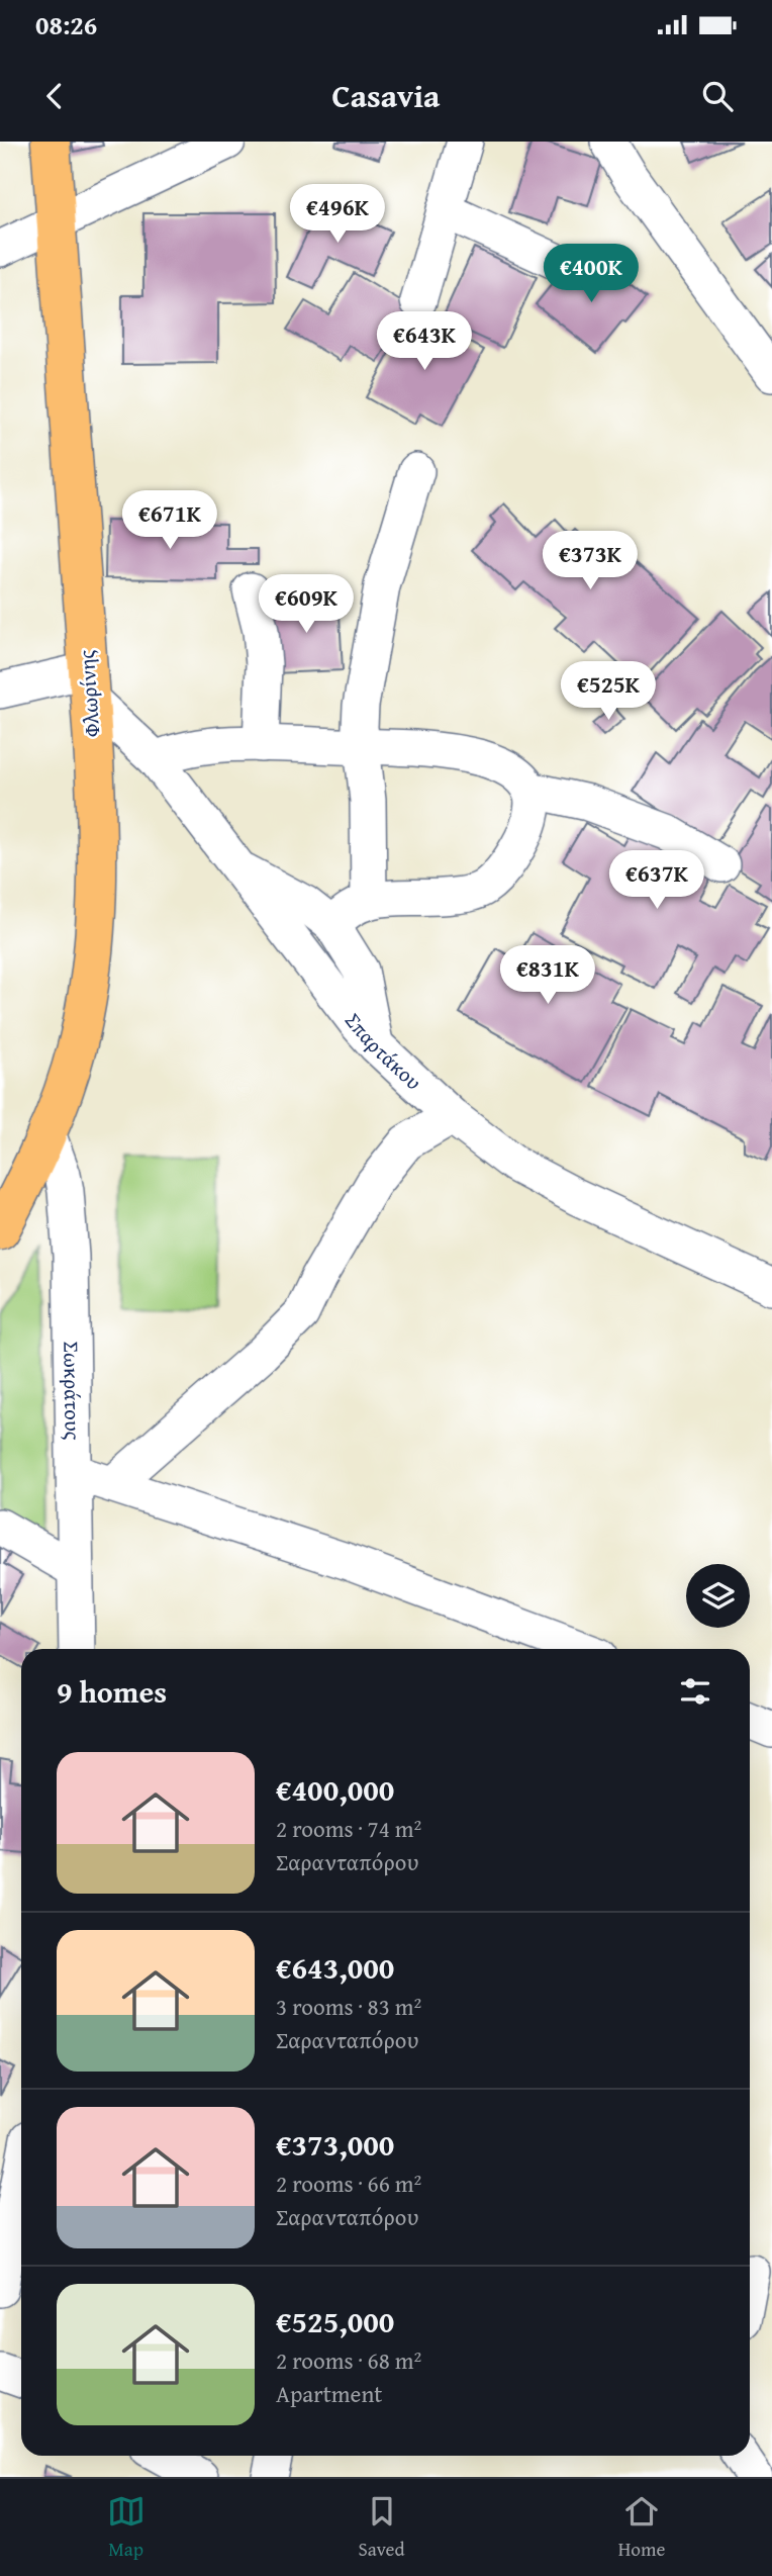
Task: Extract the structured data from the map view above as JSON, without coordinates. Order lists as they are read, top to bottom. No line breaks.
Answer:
{"streets":{"main road":["Φλωρίνης"],"street":["Σπαρτάκου","Σωκράτους"]},"crossings":[["Φλωρίνης","Σπαρτάκου"],["Φλωρίνης","Σωκράτους"]],"page":{"status":"08:26","header":"Casavia","price":["€496K","€400K","€643K","€671K","€373K","€609K","€525K","€637K","€831K"],"heading":"9 homes","list":[{"name":"€400,000","note":"2 rooms · 74 m² · Σαρανταπόρου"},{"name":"€643,000","note":"3 rooms · 83 m² · Σαρανταπόρου"},{"name":"€373,000","note":"2 rooms · 66 m² · Σαρανταπόρου"},{"name":"€525,000","note":"2 rooms · 68 m² · Apartment"}],"tabs":["Map","Saved","Home"]}}
